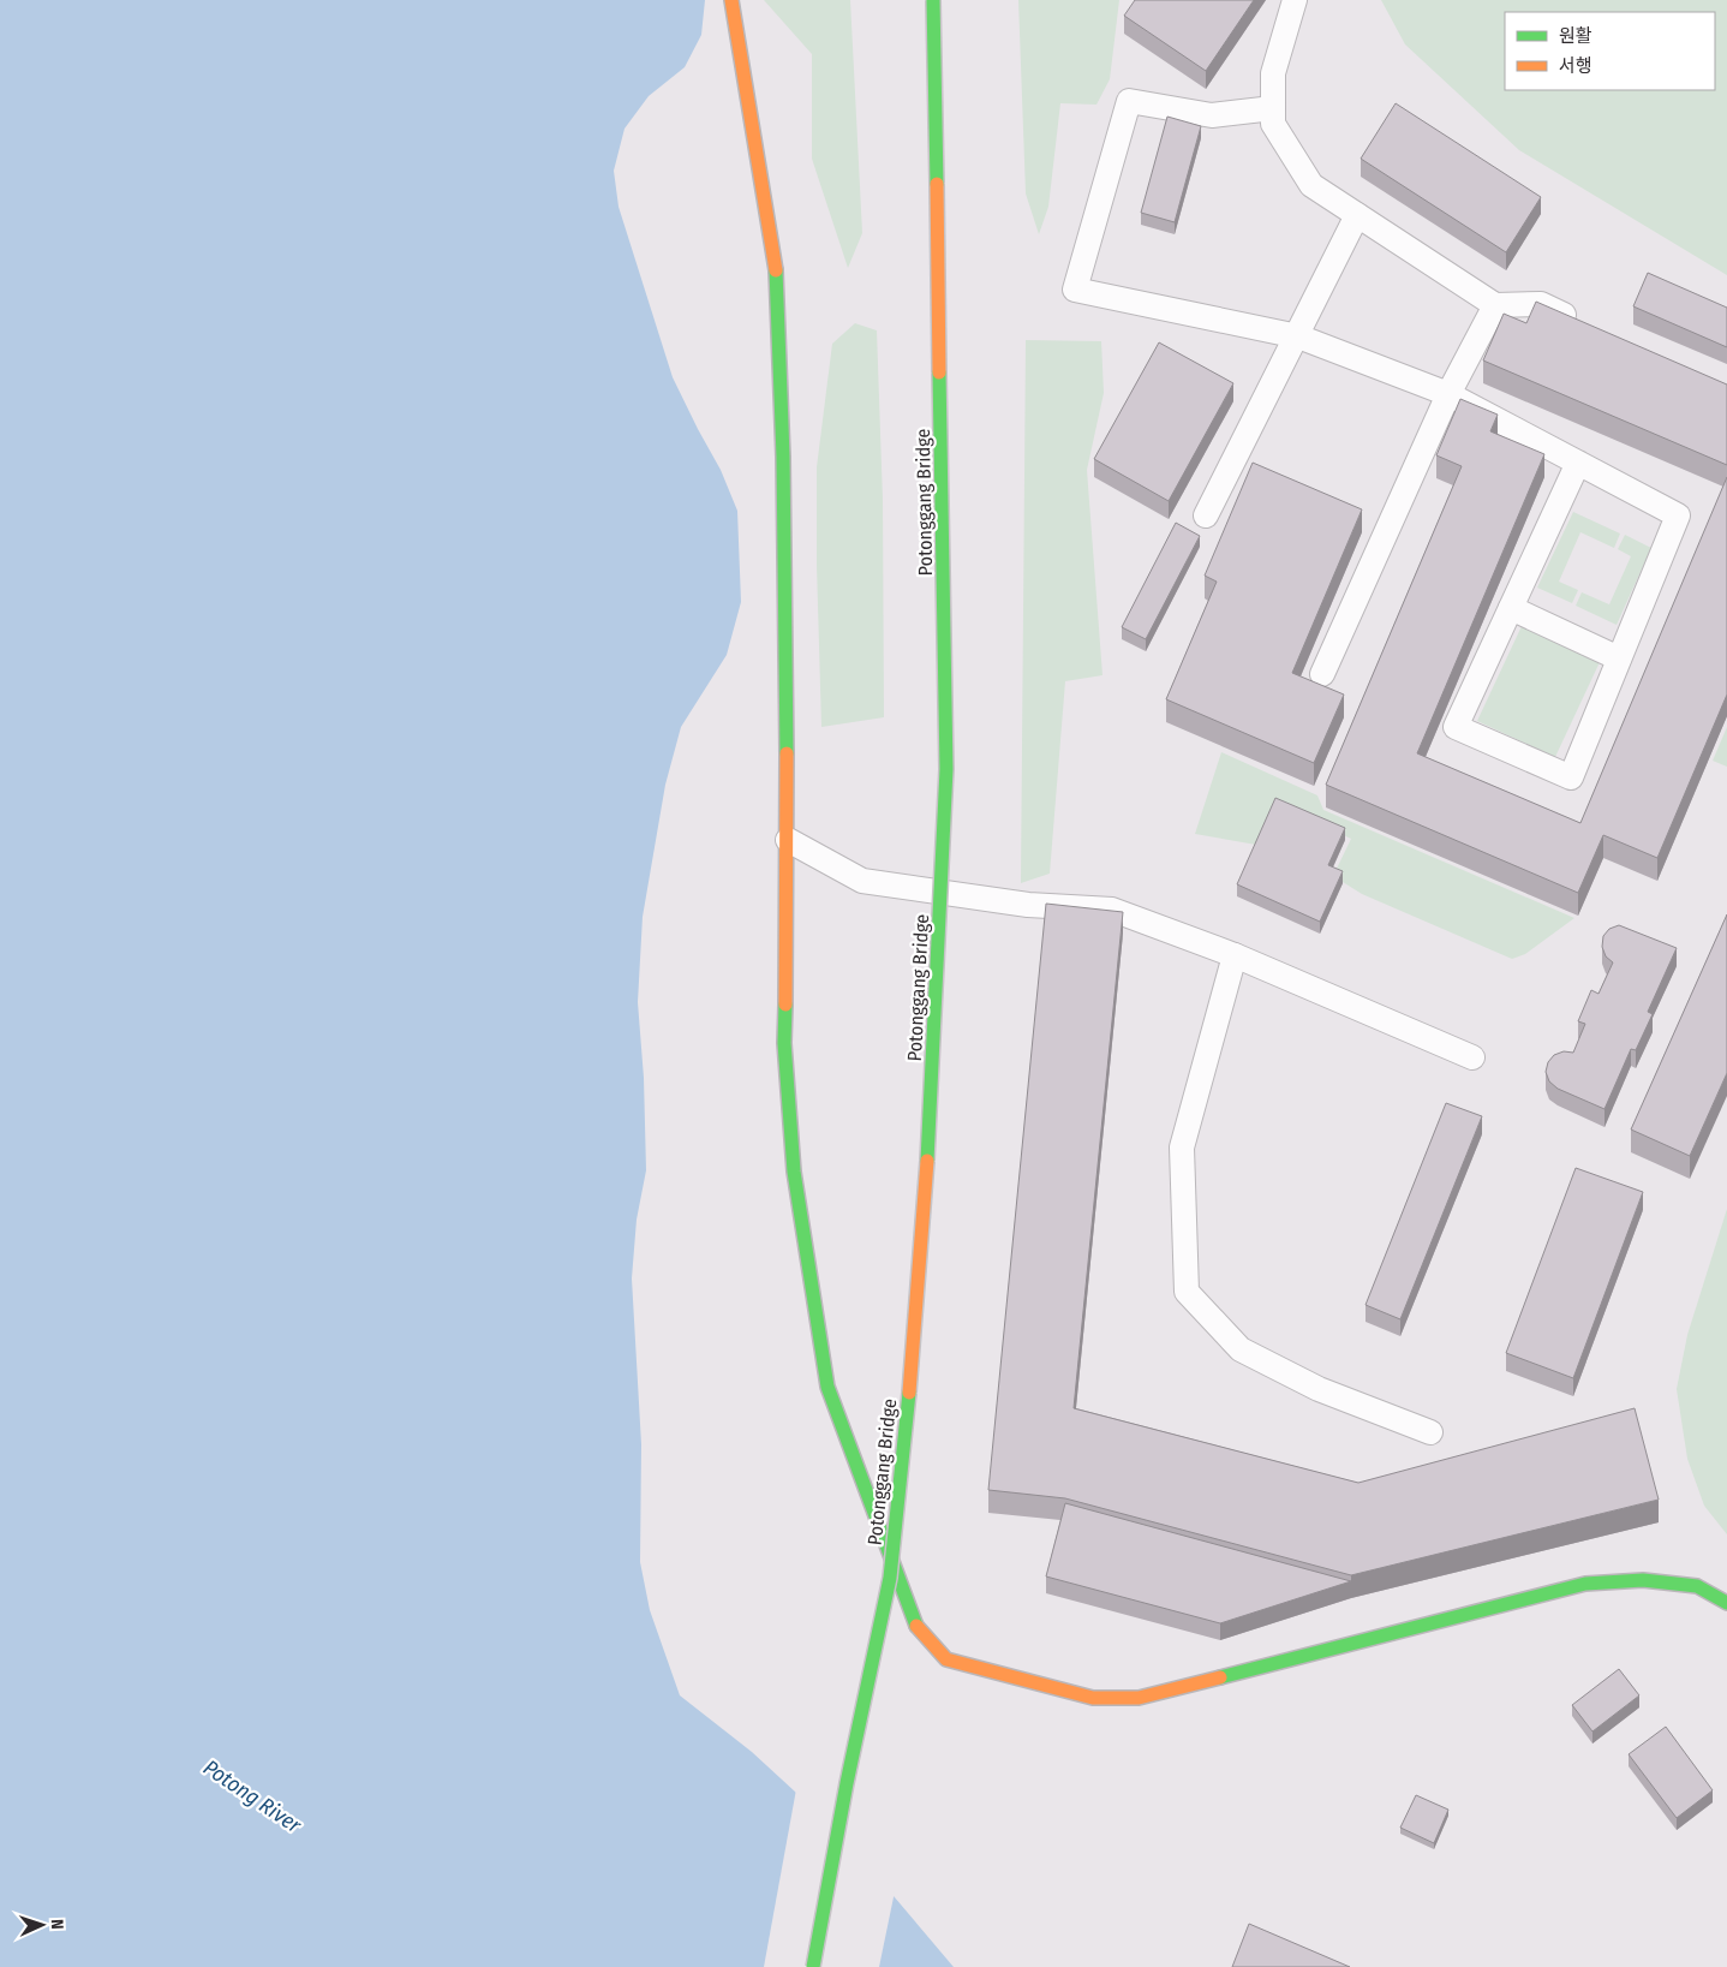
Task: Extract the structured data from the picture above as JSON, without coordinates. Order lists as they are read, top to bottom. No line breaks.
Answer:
{"streets":{"main road":["Potonggang Bridge"]},"water":["Potong River"],"legend":["원활","서행"],"north":"right"}
